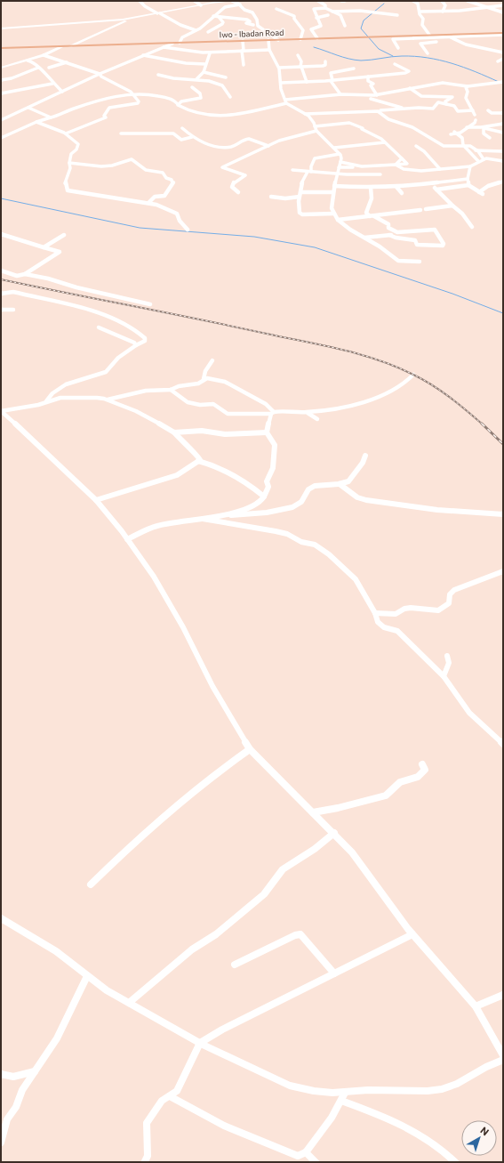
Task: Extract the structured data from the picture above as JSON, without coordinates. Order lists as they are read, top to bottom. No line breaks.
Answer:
{"streets":{"main road":["Iwo - Ibadan Road"]},"north":"top right"}
